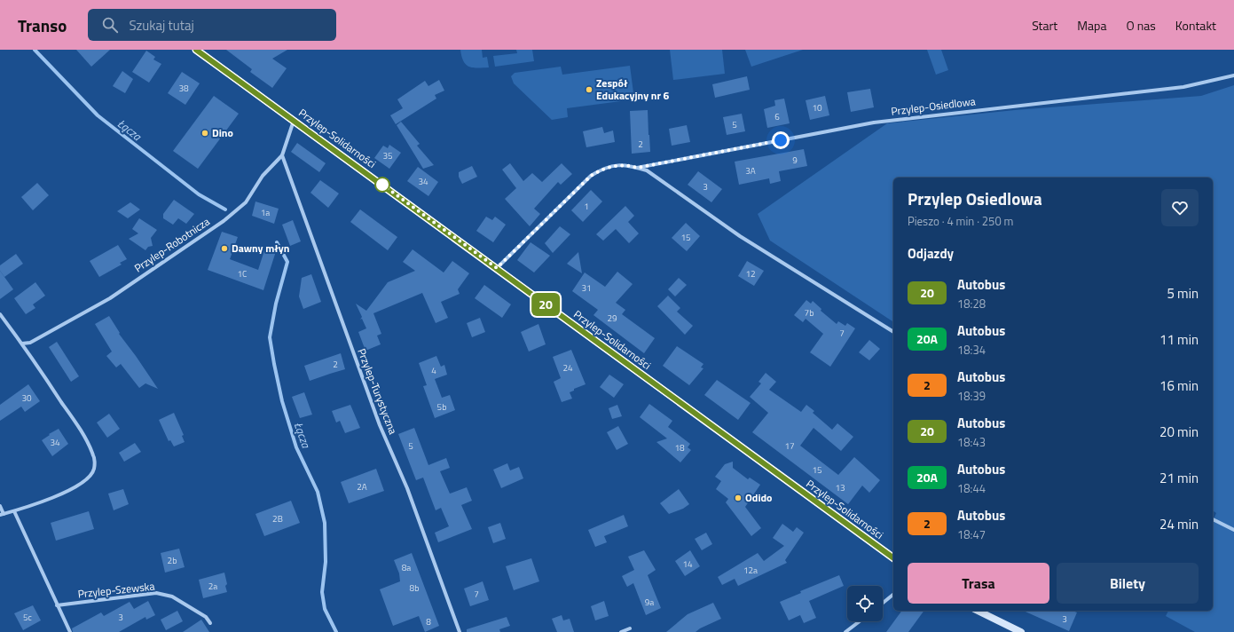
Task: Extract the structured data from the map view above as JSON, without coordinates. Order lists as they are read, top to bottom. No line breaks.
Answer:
{"streets":{"main road":["Przylep-Solidarności"],"street":["Przylep-Osiedlowa","Przylep-Robotnicza","Przylep-Turystyczna","Przylep-Szewska"]},"crossings":[["Przylep-Osiedlowa","Przylep-Solidarności"],["Przylep-Solidarności","Przylep-Robotnicza"],["Przylep-Robotnicza","Przylep-Turystyczna"]],"water":["Łącza"],"places":["Zespół Edukacyjny nr 6","Dino","Dawny młyn","Odido"],"lines":["bus line 20"],"house_numbers":["38","10","6","5","2","35","9","3A","34","3","1","1a","15","1C","12","31","7b","29","7","2","24","4","30","5b","34","5","17","18","15","2A","13","2B","2b","14","8a","12a","2a","8b","7","9a","5c","3","3","8"],"page":{"header":"Transo","search":"Szukaj tutaj","nav":["Start","Mapa","O nas","Kontakt"],"on_map":"20","heading":[["Przylep Osiedlowa","Pieszo · 4 min · 250 m"],"Odjazdy"],"list":[{"mark":"20","name":"Autobus","note":"18:28","value":"5 min"},{"mark":"20A","name":"Autobus","note":"18:34","value":"11 min"},{"mark":"2","name":"Autobus","note":"18:39","value":"16 min"},{"mark":"20","name":"Autobus","note":"18:43","value":"20 min"},{"mark":"20A","name":"Autobus","note":"18:44","value":"21 min"},{"mark":"2","name":"Autobus","note":"18:47","value":"24 min"}],"buttons":["Trasa","Bilety"]}}
